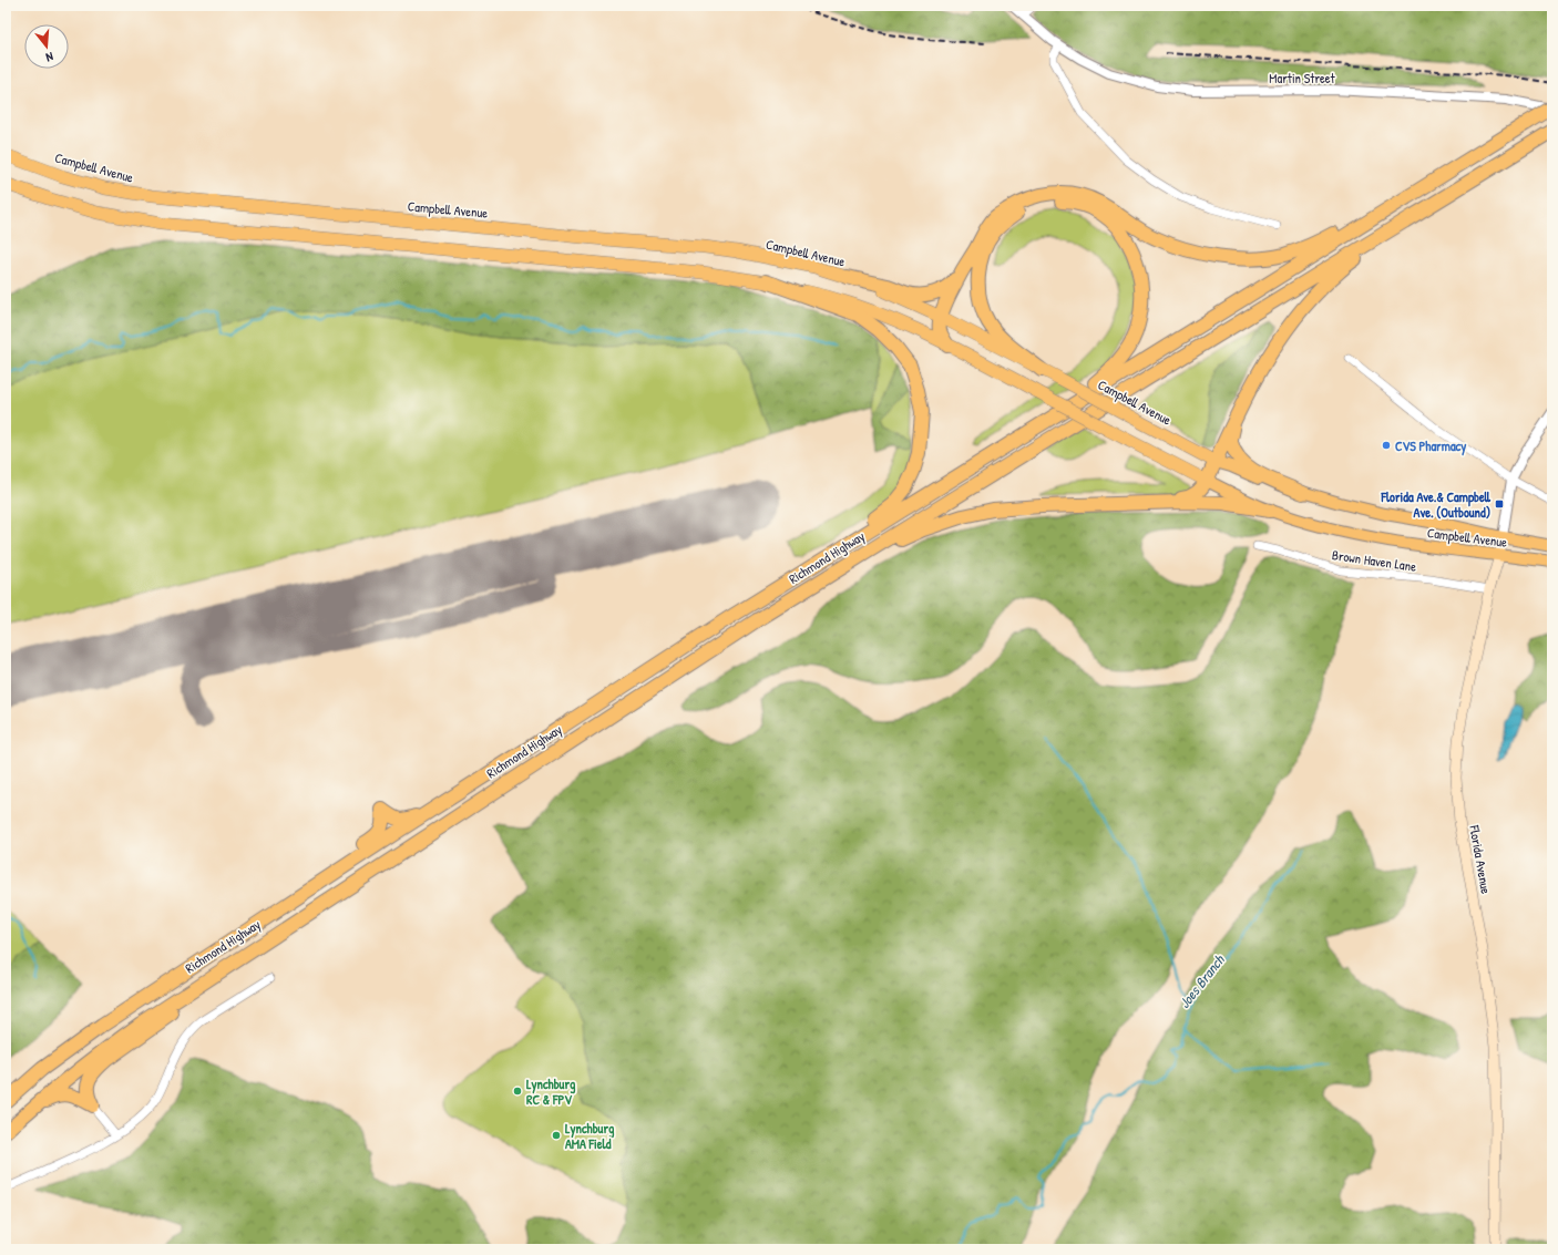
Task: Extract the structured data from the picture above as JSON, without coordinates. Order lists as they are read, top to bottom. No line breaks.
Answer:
{"streets":{"highway":["Campbell Avenue","Richmond Highway"],"main road":["Florida Avenue"],"street":["Martin Street","Brown Haven Lane"]},"crossings":[["Campbell Avenue","Florida Avenue"],["Brown Haven Lane","Florida Avenue"]],"water":["Joes Branch"],"places":{"other":["CVS Pharmacy","Lynchburg RC & FPV","Lynchburg AMA Field"],"transit":["Florida Ave.& Campbell Ave. (Outbound)"]},"north":"bottom"}
